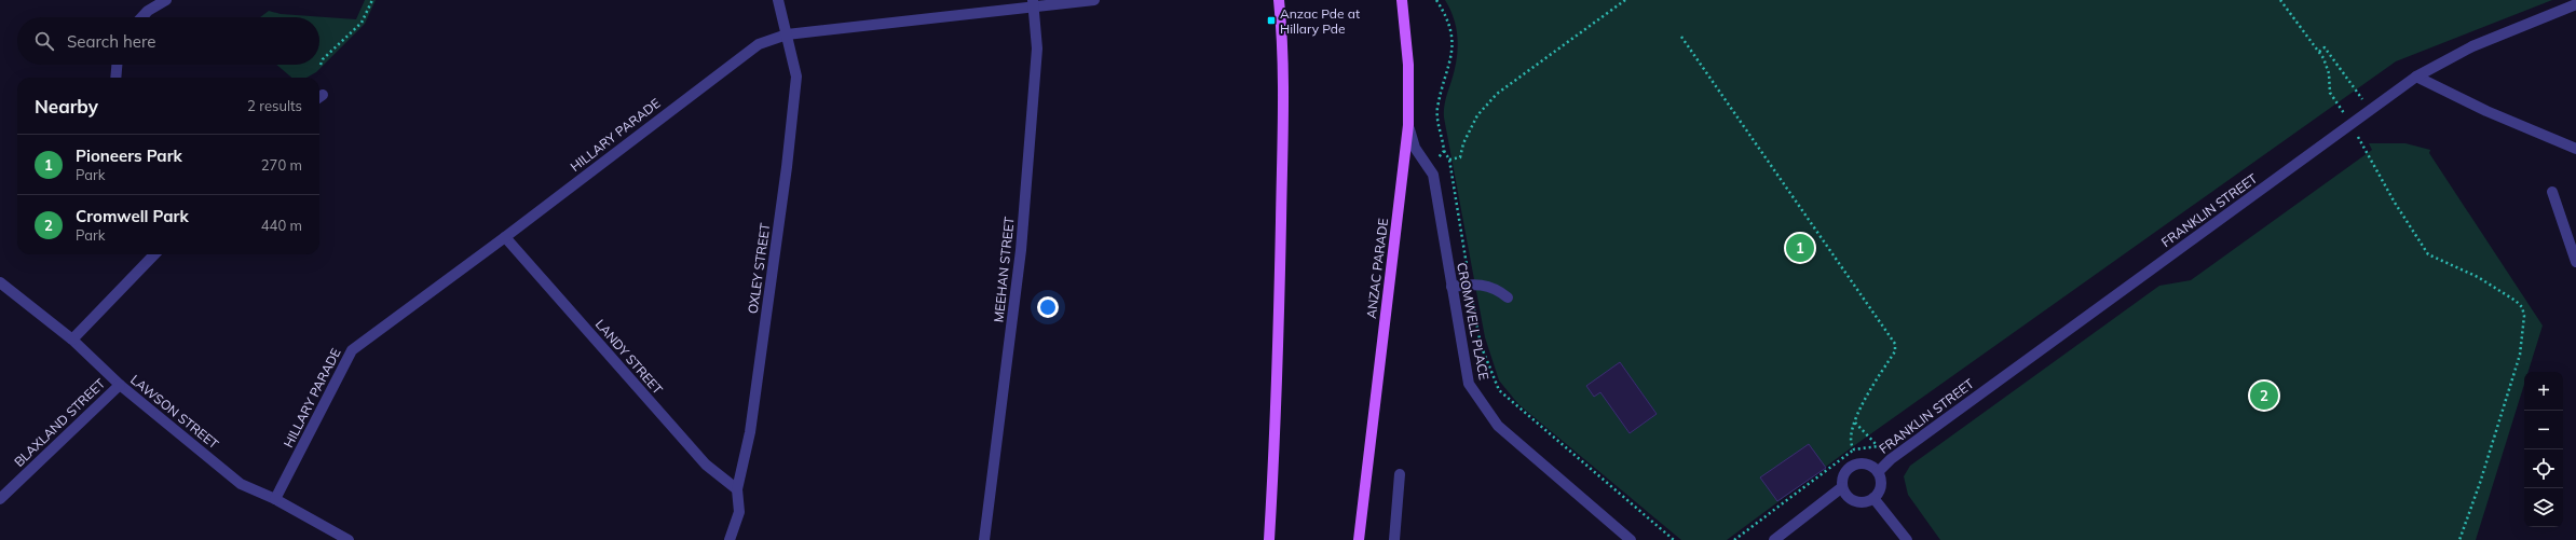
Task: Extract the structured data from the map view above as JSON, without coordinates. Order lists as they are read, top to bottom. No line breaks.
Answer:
{"streets":{"main road":["ANZAC PARADE"],"street":["HILLARY PARADE","FRANKLIN STREET","OXLEY STREET","MEEHAN STREET","CROMWELL PLACE","LANDY STREET","LAWSON STREET","BLAXLAND STREET"]},"crossings":[["HILLARY PARADE","OXLEY STREET"],["HILLARY PARADE","MEEHAN STREET"],["HILLARY PARADE","LANDY STREET"],["HILLARY PARADE","LAWSON STREET"],["OXLEY STREET","LANDY STREET"],["ANZAC PARADE","CROMWELL PLACE"],["LAWSON STREET","BLAXLAND STREET"]],"places":{"transit":["Anzac Pde at Hillary Pde"]},"page":{"search":"Search here","heading":["Nearby","2 results"],"list":[{"mark":"1","name":"Pioneers Park","note":"Park","value":"270 m"},{"mark":"2","name":"Cromwell Park","note":"Park","value":"440 m"}],"pins":["1","2"],"map_buttons":["+","−"]}}
